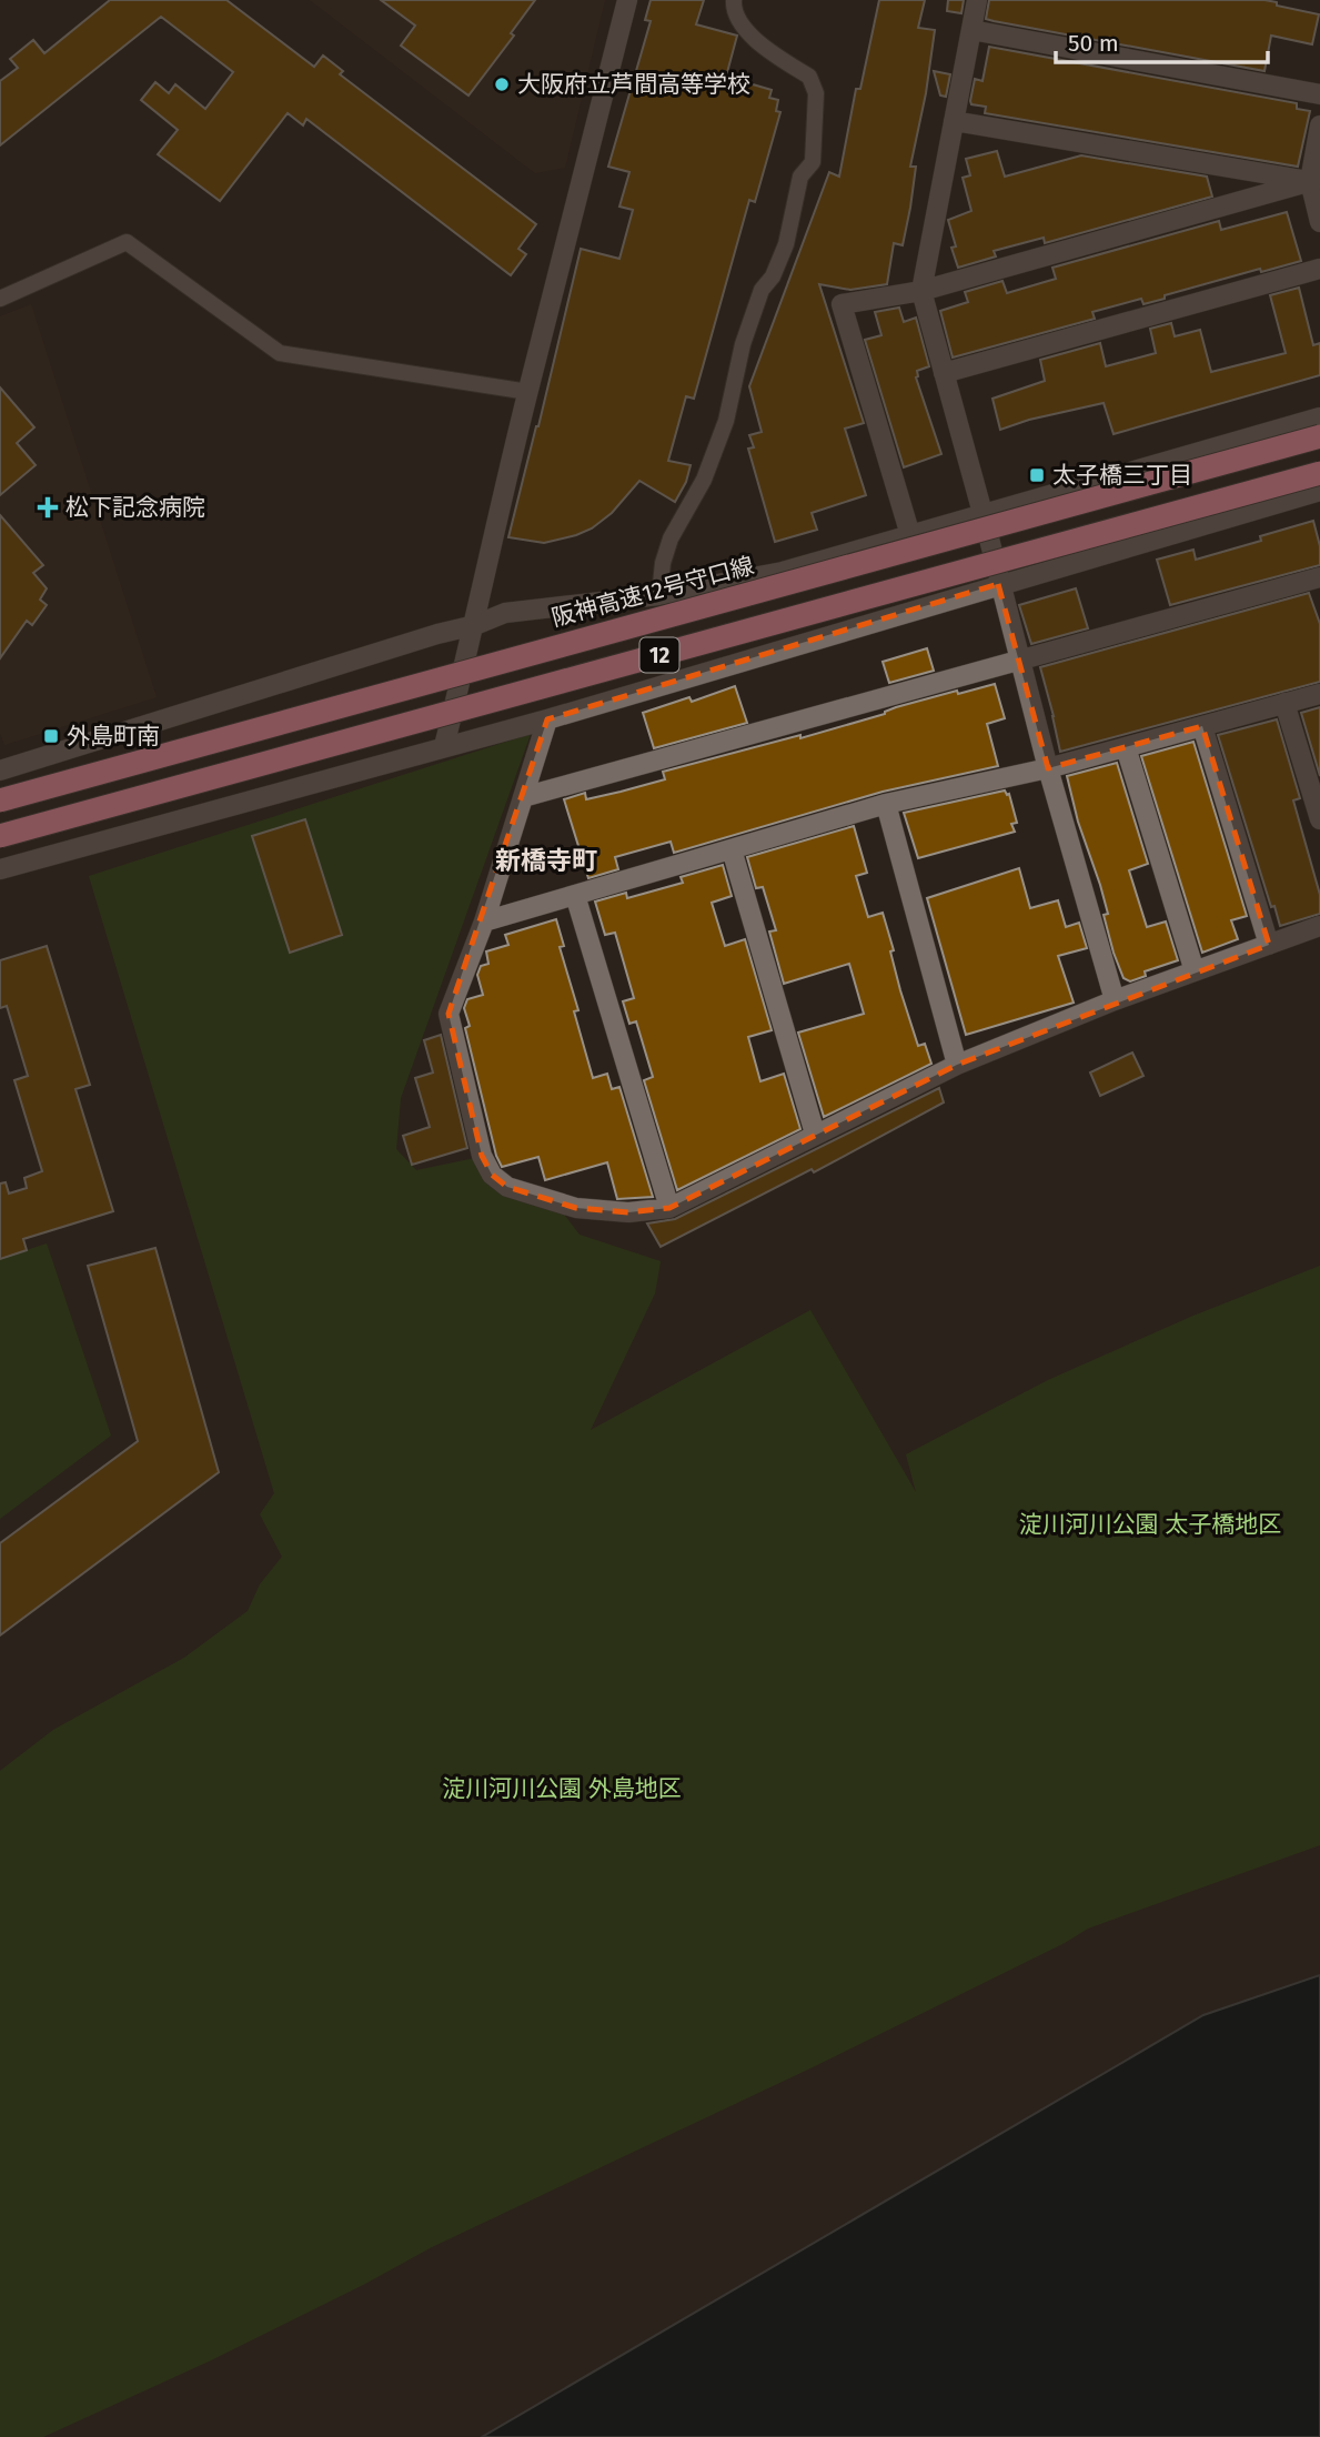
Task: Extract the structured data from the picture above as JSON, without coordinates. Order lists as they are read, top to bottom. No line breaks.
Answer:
{"streets":{"highway":["阪神高速12号守口線","12"]},"districts":["新橋寺町"],"parks":["淀川河川公園 太子橋地区","淀川河川公園 外島地区"],"places":{"other":["大阪府立芦間高等学校"],"transit":["太子橋三丁目","外島町南"],"health":["松下記念病院"]},"scale_bar":"50 m"}
